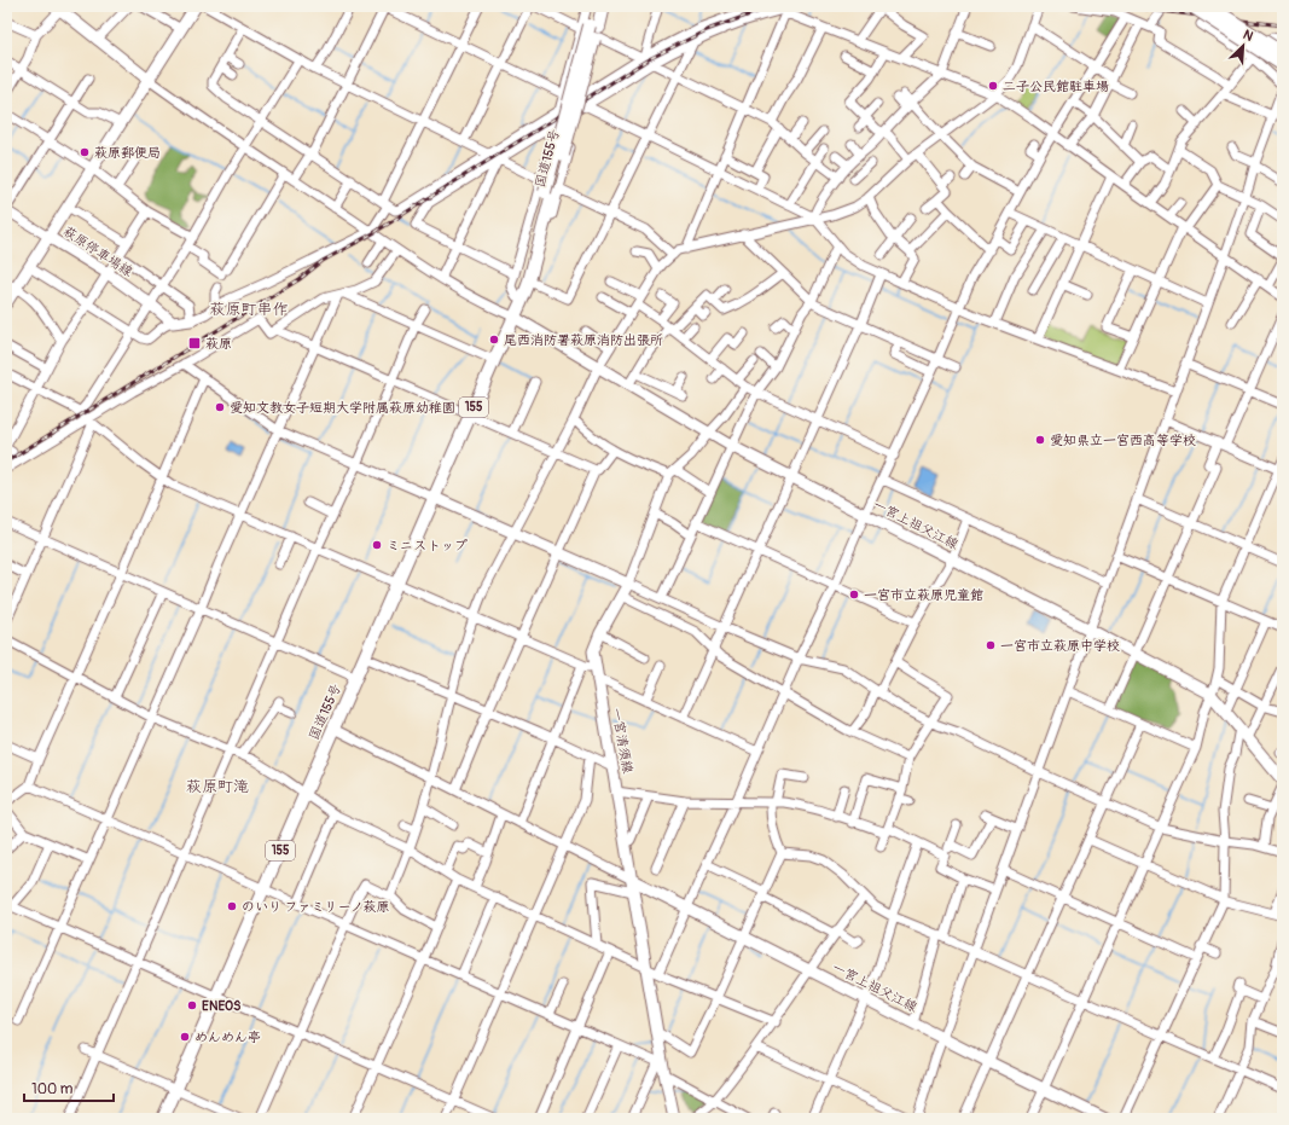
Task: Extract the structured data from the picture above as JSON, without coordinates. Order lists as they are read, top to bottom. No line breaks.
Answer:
{"streets":{"highway":["国道155号","155"],"main road":["萩原停車場線","一宮上祖父江線","一宮清須線"]},"crossings":[["国道155号","一宮上祖父江線"],["一宮上祖父江線","一宮清須線"]],"districts":["萩原町串作","萩原町滝"],"places":{"other":["二子公民館駐車場","萩原郵便局","尾西消防署萩原消防出張所","愛知文教女子短期大学附属萩原幼稚園","愛知県立一宮西高等学校","ミニストップ","一宮市立萩原児童館","一宮市立萩原中学校","のいり ファミリーノ萩原","ENEOS","めんめん亭"],"transit":["萩原"]},"scale_bar":"100 m","north":"top right"}
